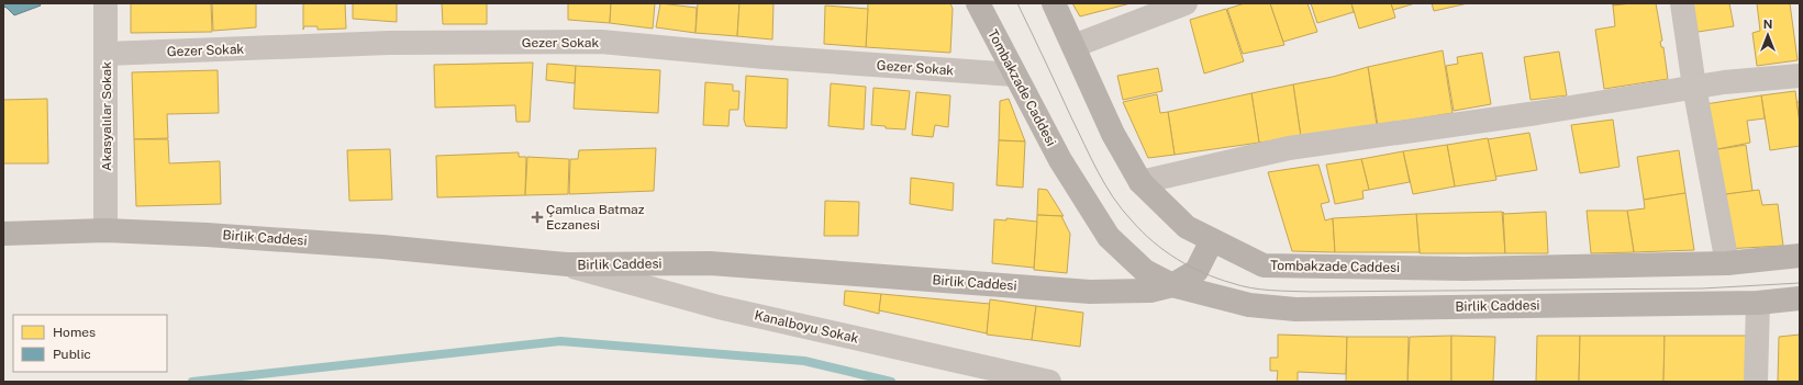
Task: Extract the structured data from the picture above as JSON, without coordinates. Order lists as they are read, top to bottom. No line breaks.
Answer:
{"streets":{"main road":["Tombakzade Caddesi","Birlik Caddesi"],"street":["Gezer Sokak","Akasyalılar Sokak","Kanalboyu Sokak"]},"crossings":[["Gezer Sokak","Tombakzade Caddesi"],["Gezer Sokak","Akasyalılar Sokak"],["Tombakzade Caddesi","Birlik Caddesi"],["Akasyalılar Sokak","Birlik Caddesi"],["Birlik Caddesi","Kanalboyu Sokak"]],"places":{"health":["Çamlıca Batmaz Eczanesi"]},"legend":["Homes","Public"],"north":"top"}
